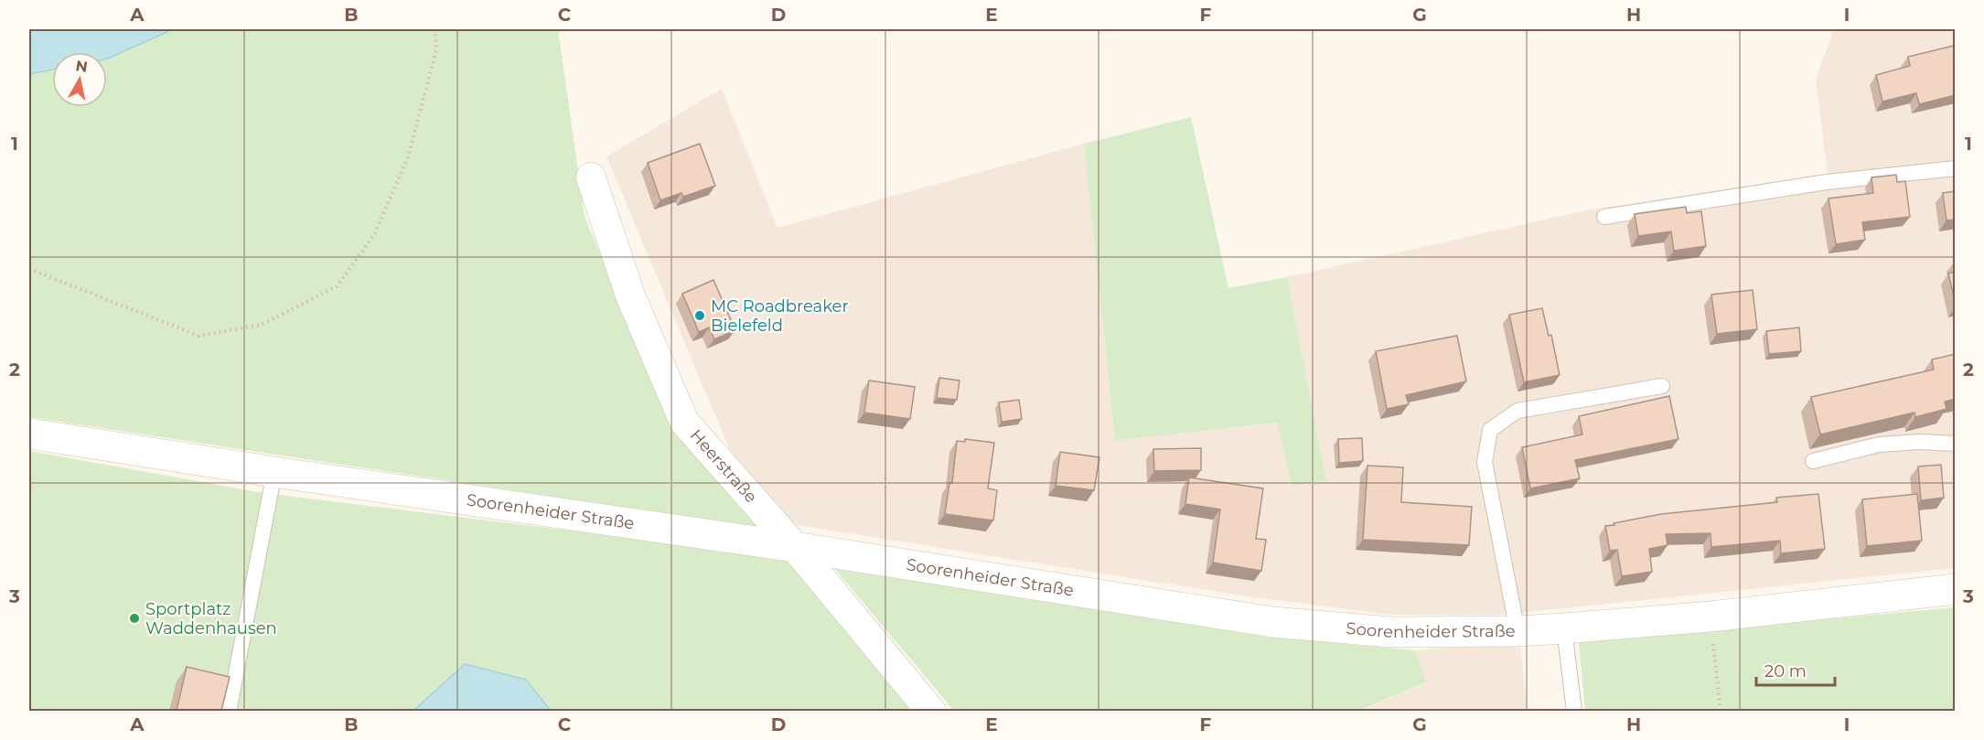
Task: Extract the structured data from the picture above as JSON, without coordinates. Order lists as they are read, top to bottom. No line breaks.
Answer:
{"streets":{"main road":["Soorenheider Straße"],"street":["Heerstraße"]},"crossings":[["Heerstraße","Soorenheider Straße"]],"places":["MC Roadbreaker Bielefeld","Sportplatz Waddenhausen"],"scale_bar":"20 m","north":"top","grid":{"columns":["A","B","C","D","E","F","G","H","I"],"rows":["1","2","3"]}}
